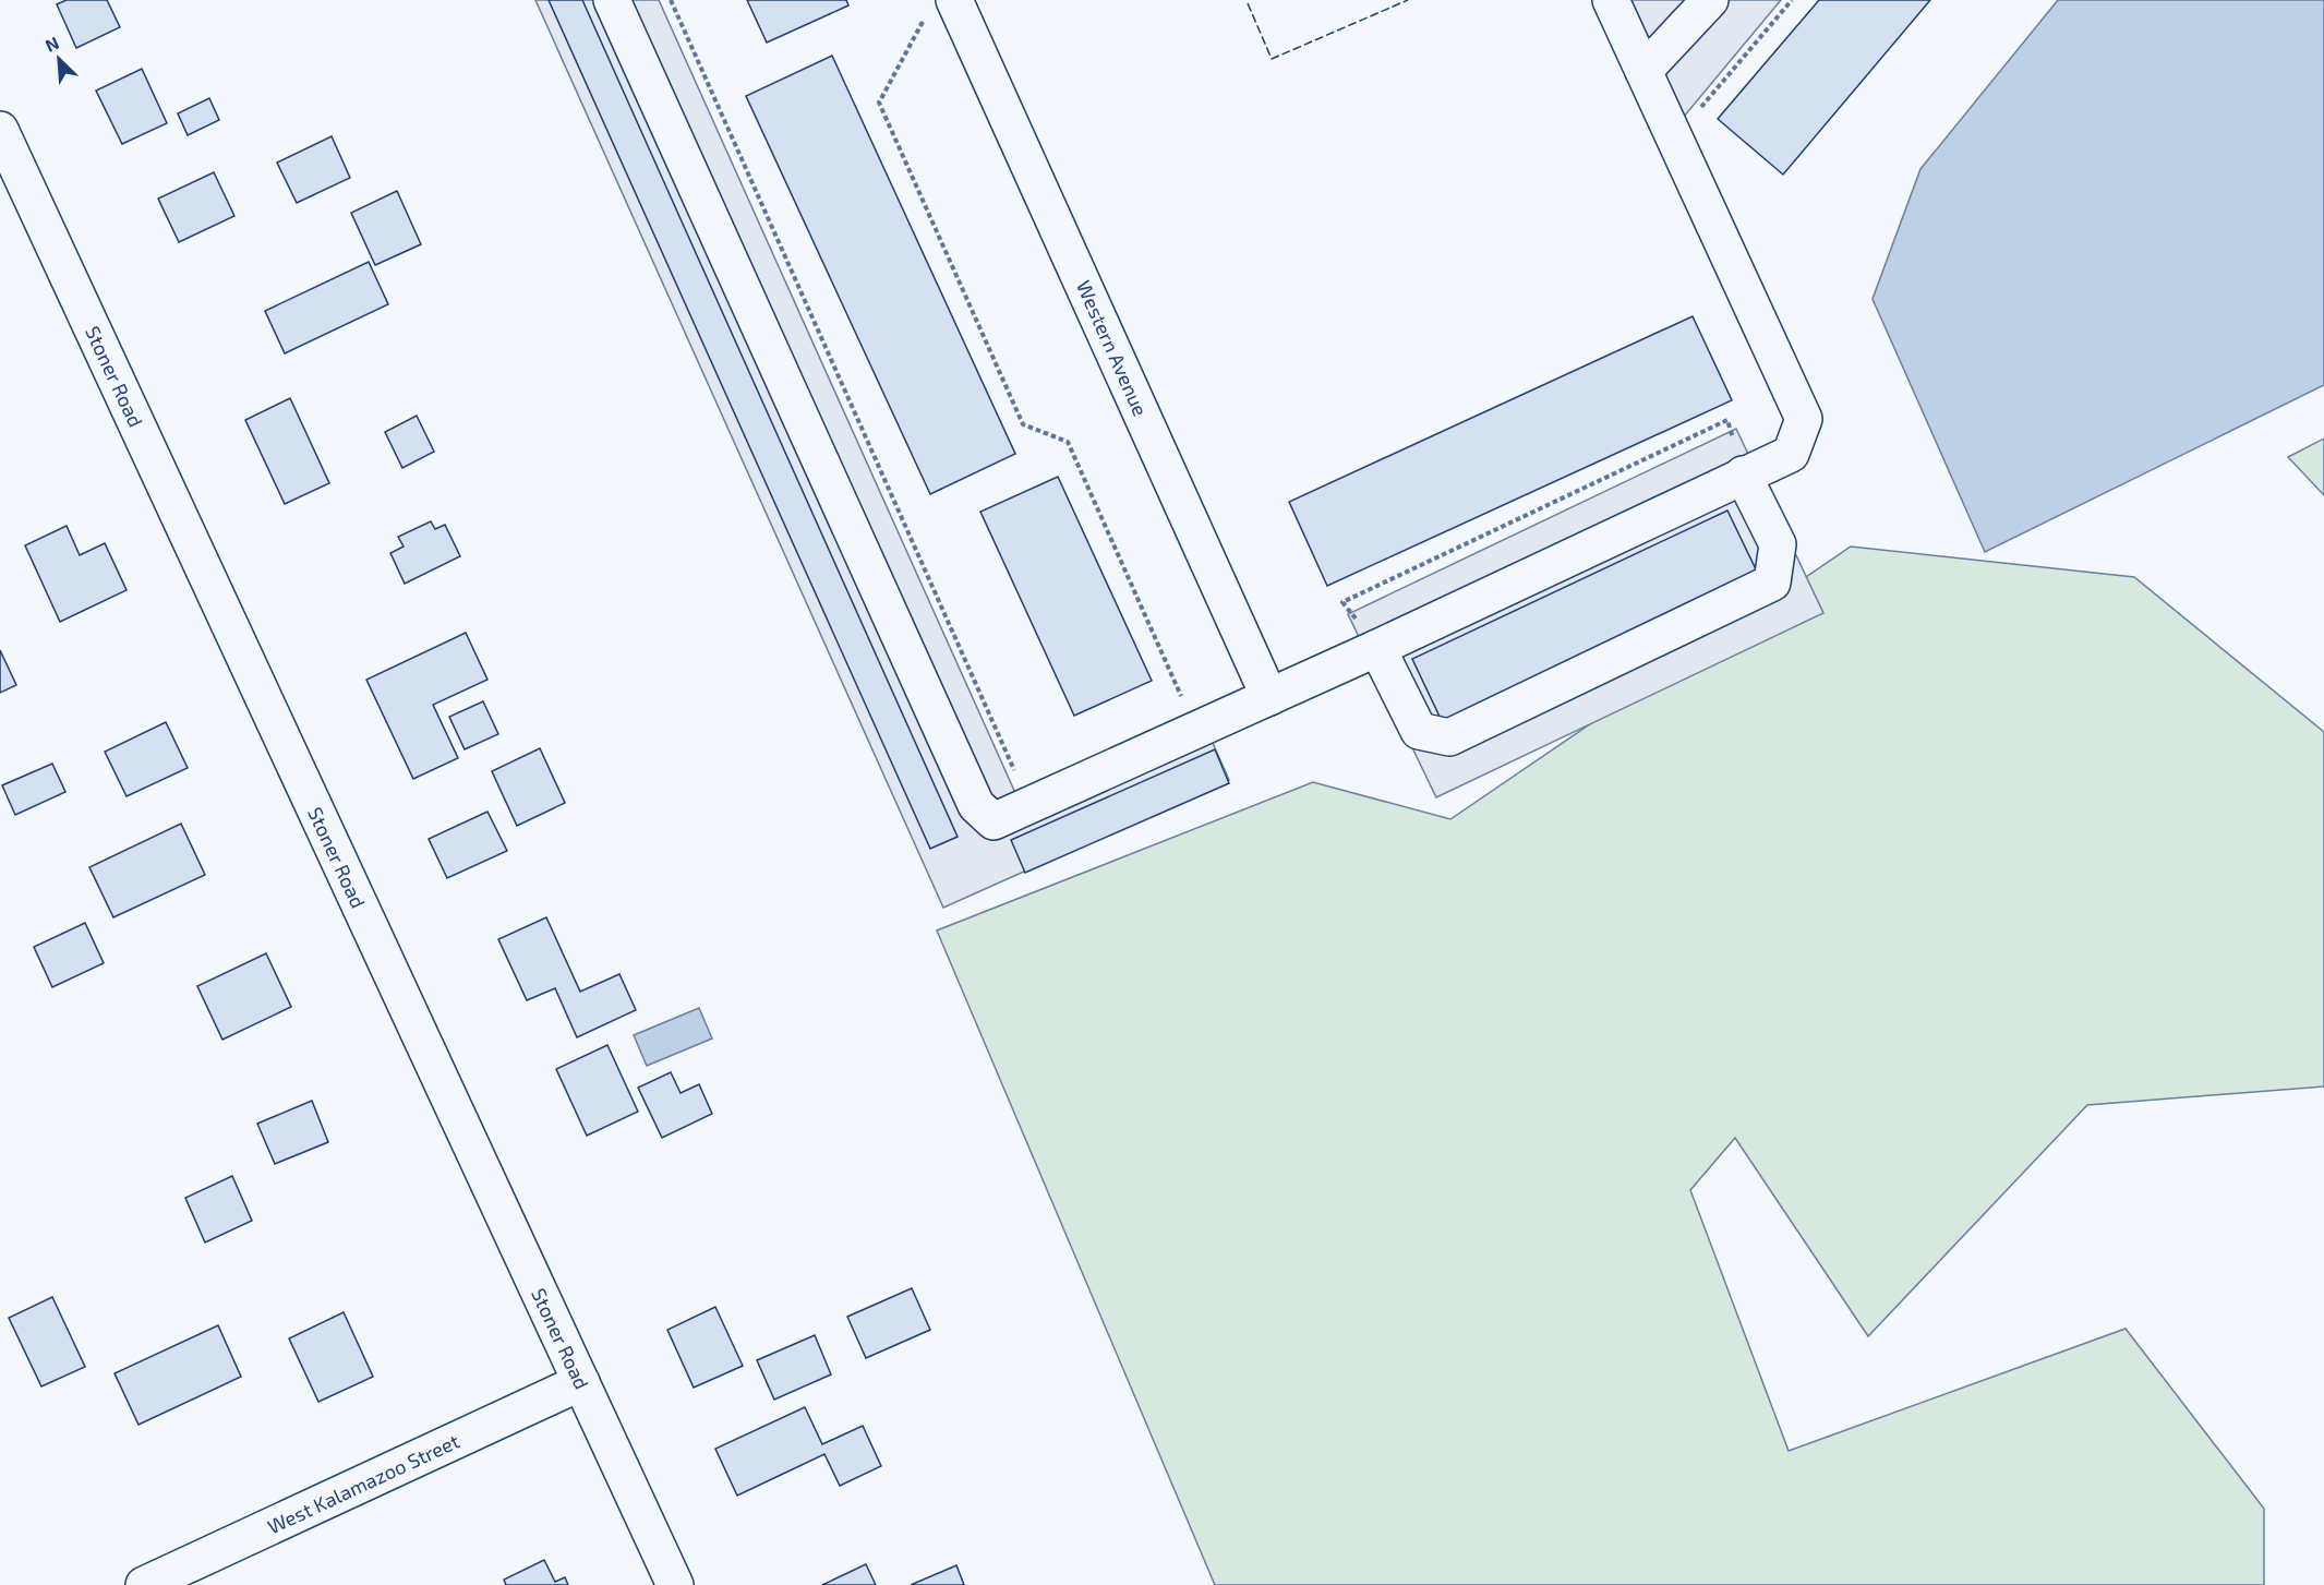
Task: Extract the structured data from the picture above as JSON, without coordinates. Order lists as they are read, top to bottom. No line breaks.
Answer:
{"streets":{"street":["Western Avenue","Stoner Road","West Kalamazoo Street"]},"crossings":[["Stoner Road","West Kalamazoo Street"]],"north":"top left"}
